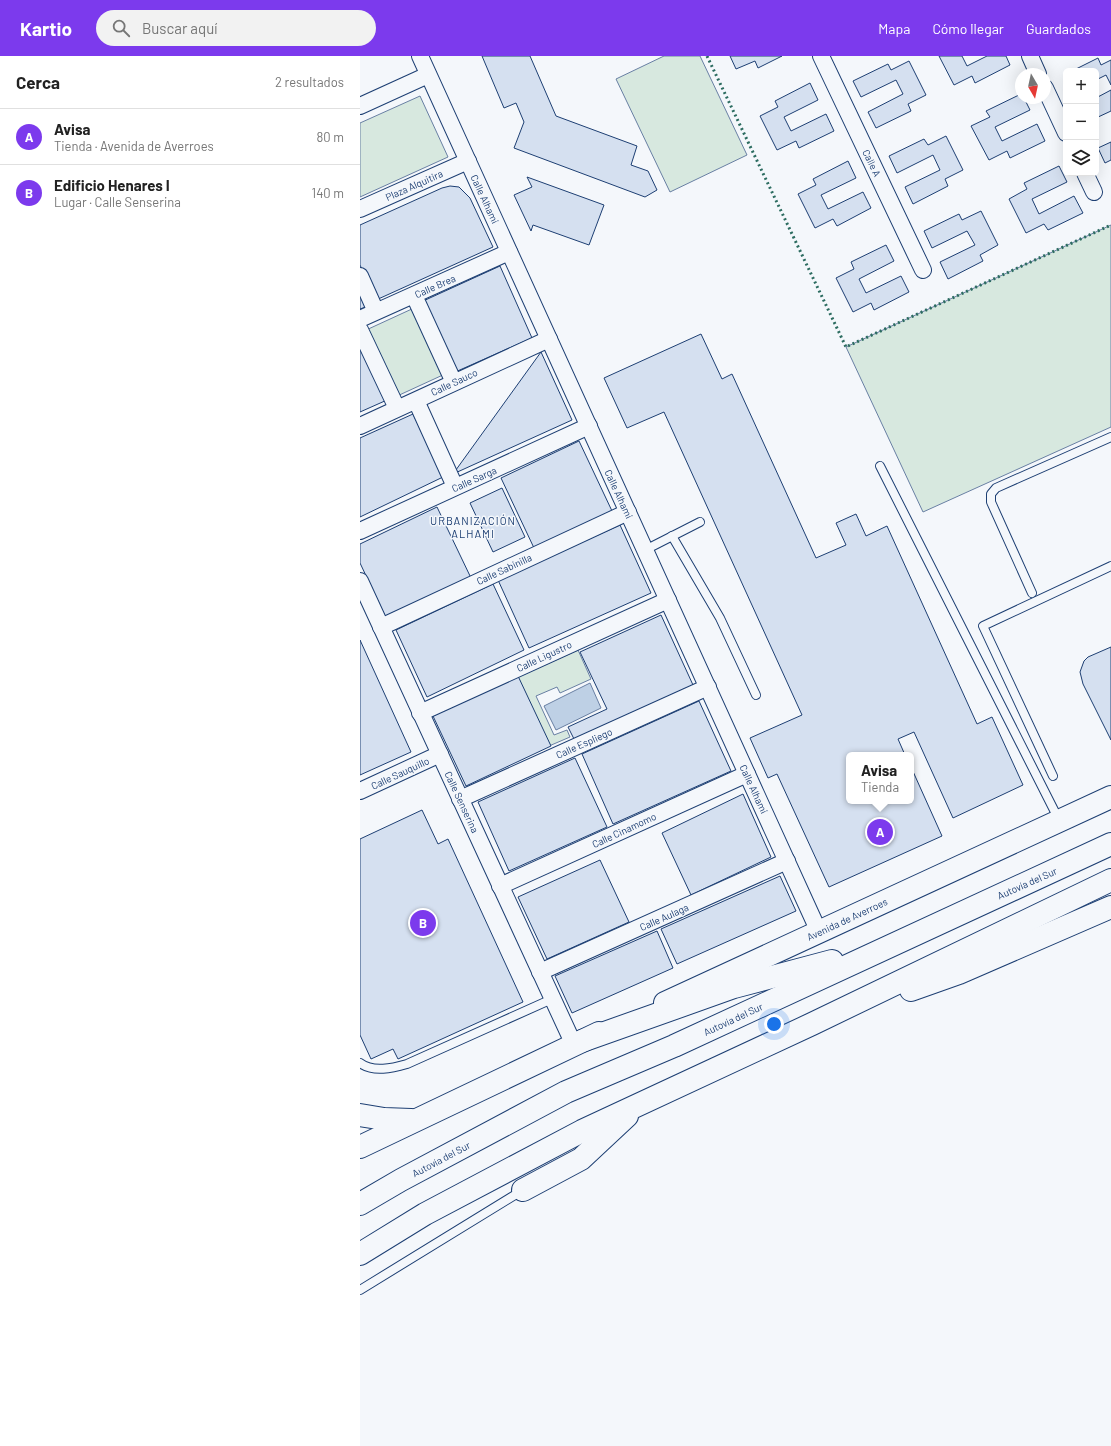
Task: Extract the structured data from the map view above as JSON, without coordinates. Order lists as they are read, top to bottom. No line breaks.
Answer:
{"streets":{"main road":["Autovía del Sur","Avenida de Averroes"],"street":["Calle A","Plaza Alquitira","Calle Alhami","Calle Brea","Calle Sauco","Calle Sarga","Calle Sabinilla","Calle Ligustro","Calle Espliego","Calle Sauquillo","Calle Senserina","Calle Cinamomo","Calle Aulaga"]},"crossings":[["Plaza Alquitira","Calle Alhami"],["Calle Alhami","Calle Brea"],["Calle Alhami","Calle Sauco"],["Calle Alhami","Calle Sarga"],["Calle Alhami","Calle Sabinilla"],["Calle Alhami","Calle Ligustro"],["Calle Alhami","Calle Espliego"],["Calle Alhami","Calle Cinamomo"],["Calle Alhami","Calle Aulaga"],["Calle Alhami","Avenida de Averroes"],["Calle Sabinilla","Calle Senserina"],["Calle Ligustro","Calle Senserina"],["Calle Espliego","Calle Senserina"],["Calle Sauquillo","Calle Senserina"],["Calle Senserina","Calle Cinamomo"],["Calle Senserina","Calle Aulaga"],["Calle Senserina","Avenida de Averroes"]],"districts":["URBANIZACIÓN ALHAMI"],"north":"bottom","page":{"header":"Kartio","search":"Buscar aquí","nav":["Mapa","Cómo llegar","Guardados"],"heading":["Cerca","2 resultados"],"map_buttons":["+","−"],"list":[{"mark":"A","name":"Avisa","note":"Tienda · Avenida de Averroes","value":"80 m"},{"mark":"B","name":"Edificio Henares I","note":"Lugar · Calle Senserina","value":"140 m"}],"popup":["Avisa","Tienda"],"pins":["A","B"]}}
